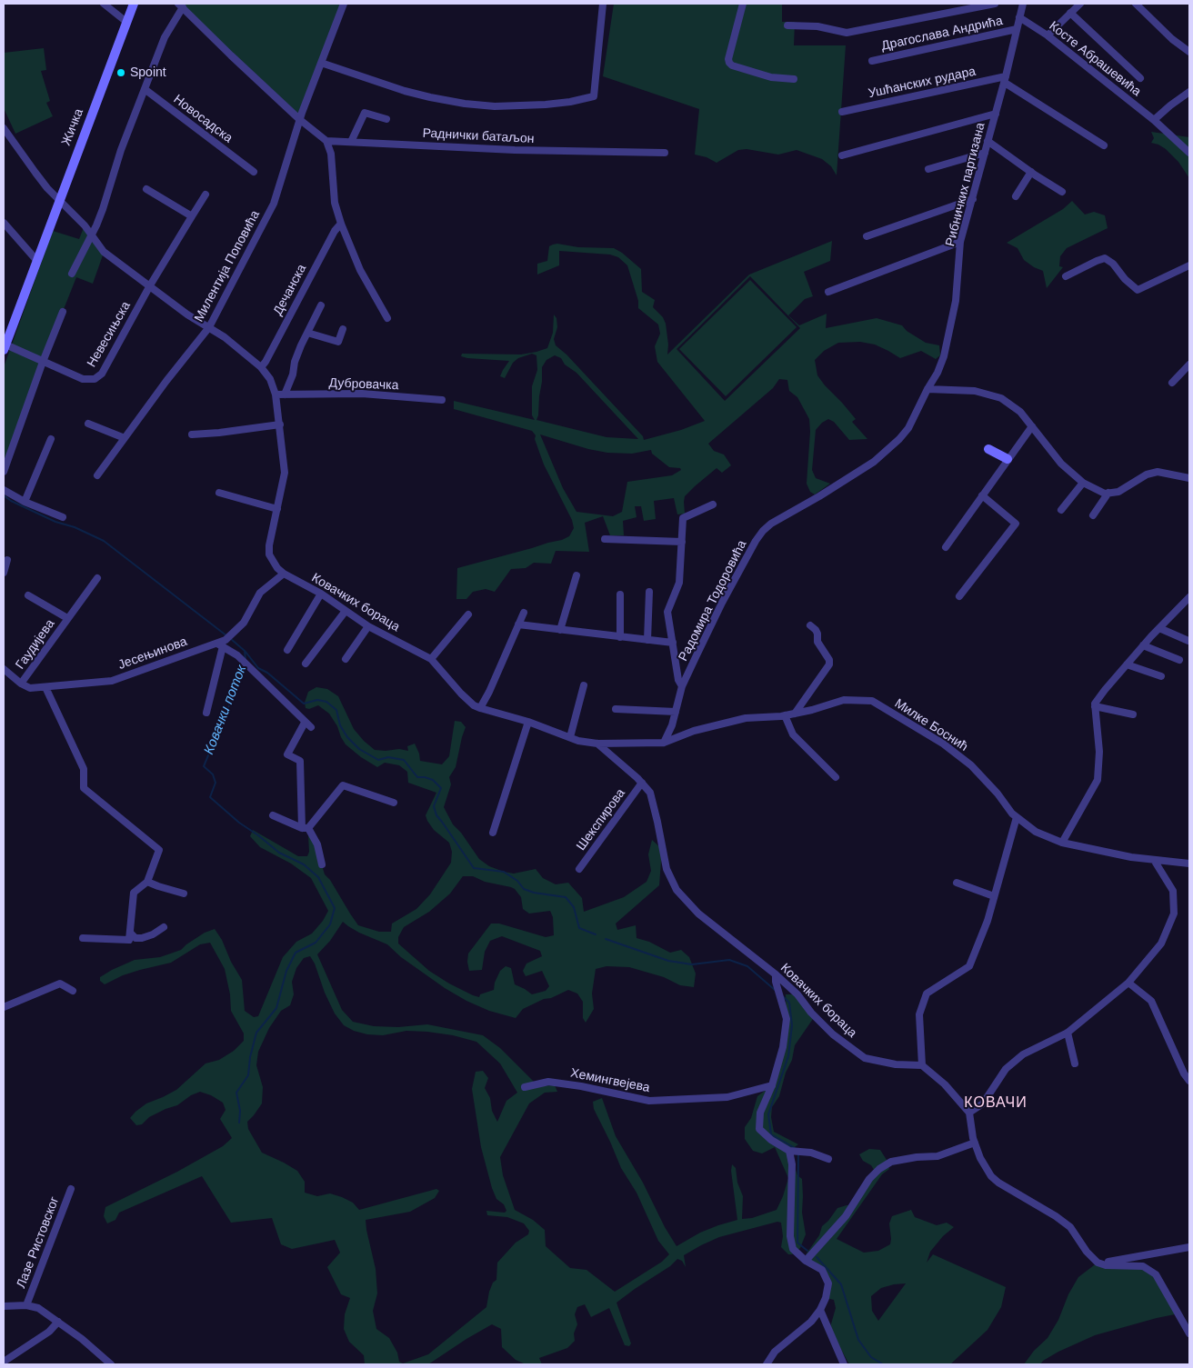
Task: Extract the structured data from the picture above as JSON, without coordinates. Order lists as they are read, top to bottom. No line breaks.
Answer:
{"streets":{"main road":["Жичка"],"street":["Драгослава Андрића","Косте Абрашевића","Ушћанских рудара","Новосадска","Раднички батаљон","Рибничких партизана","Милентија Поповића","Дечанска","Невесињска","Дубровачка","Радомира Тодоровића","Ковачких бораца","Гаудијева","Јесењинова","Милке Боснић","Шекспирова","Хемингвејева","Лазе Ристовског"]},"crossings":[["Драгослава Андрића","Рибничких партизана"],["Косте Абрашевића","Рибничких партизана"],["Ушћанских рудара","Рибничких партизана"],["Жичка","Невесињска"],["Жичка","Ковачких бораца"],["Рибничких партизана","Радомира Тодоровића"],["Милентија Поповића","Ковачких бораца"],["Дечанска","Ковачких бораца"],["Невесињска","Ковачких бораца"],["Дубровачка","Ковачких бораца"],["Радомира Тодоровића","Ковачких бораца"],["Радомира Тодоровића","Милке Боснић"],["Ковачких бораца","Јесењинова"],["Ковачких бораца","Милке Боснић"],["Ковачких бораца","Шекспирова"],["Гаудијева","Јесењинова"]],"districts":["КОВАЧИ"],"water":["Ковачки поток"],"places":["Spoint"]}
